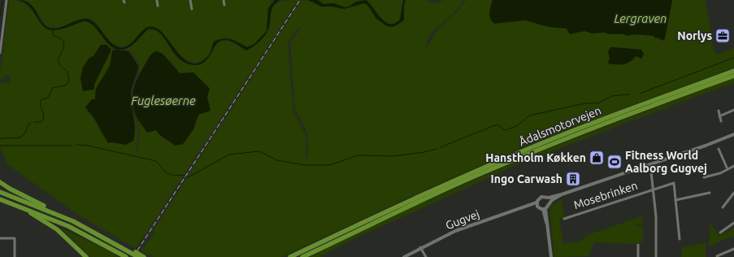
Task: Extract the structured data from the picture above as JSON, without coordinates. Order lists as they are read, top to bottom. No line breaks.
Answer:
{"streets":{"highway":["Ådalsmotorvejen"],"street":["Mosebrinken","Gugvej"]},"water":["Lergraven","Fuglesøerne"],"places":{"office":["Norlys"],"shop":["Hanstholm Køkken"],"sports":["Fitness World Aalborg Gugvej"],"building":["Ingo Carwash"]}}
